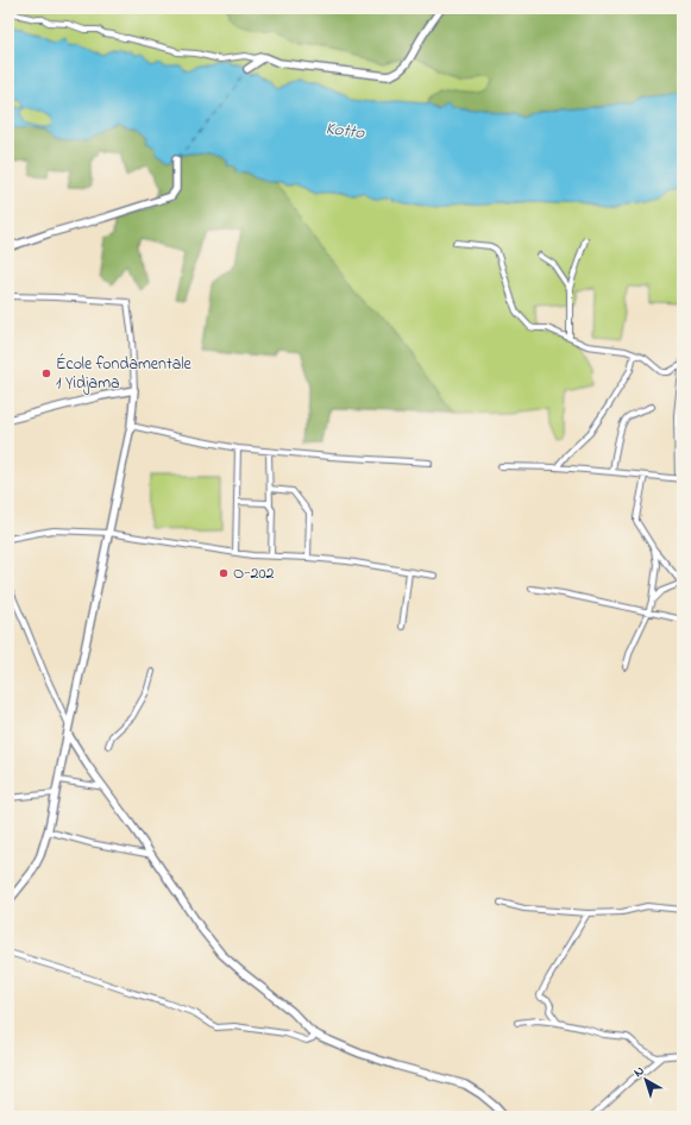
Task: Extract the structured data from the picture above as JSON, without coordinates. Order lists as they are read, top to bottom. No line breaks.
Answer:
{"water":["Kotto"],"places":["École fondamentale 1 Yidjama","O-202"],"north":"top left"}
